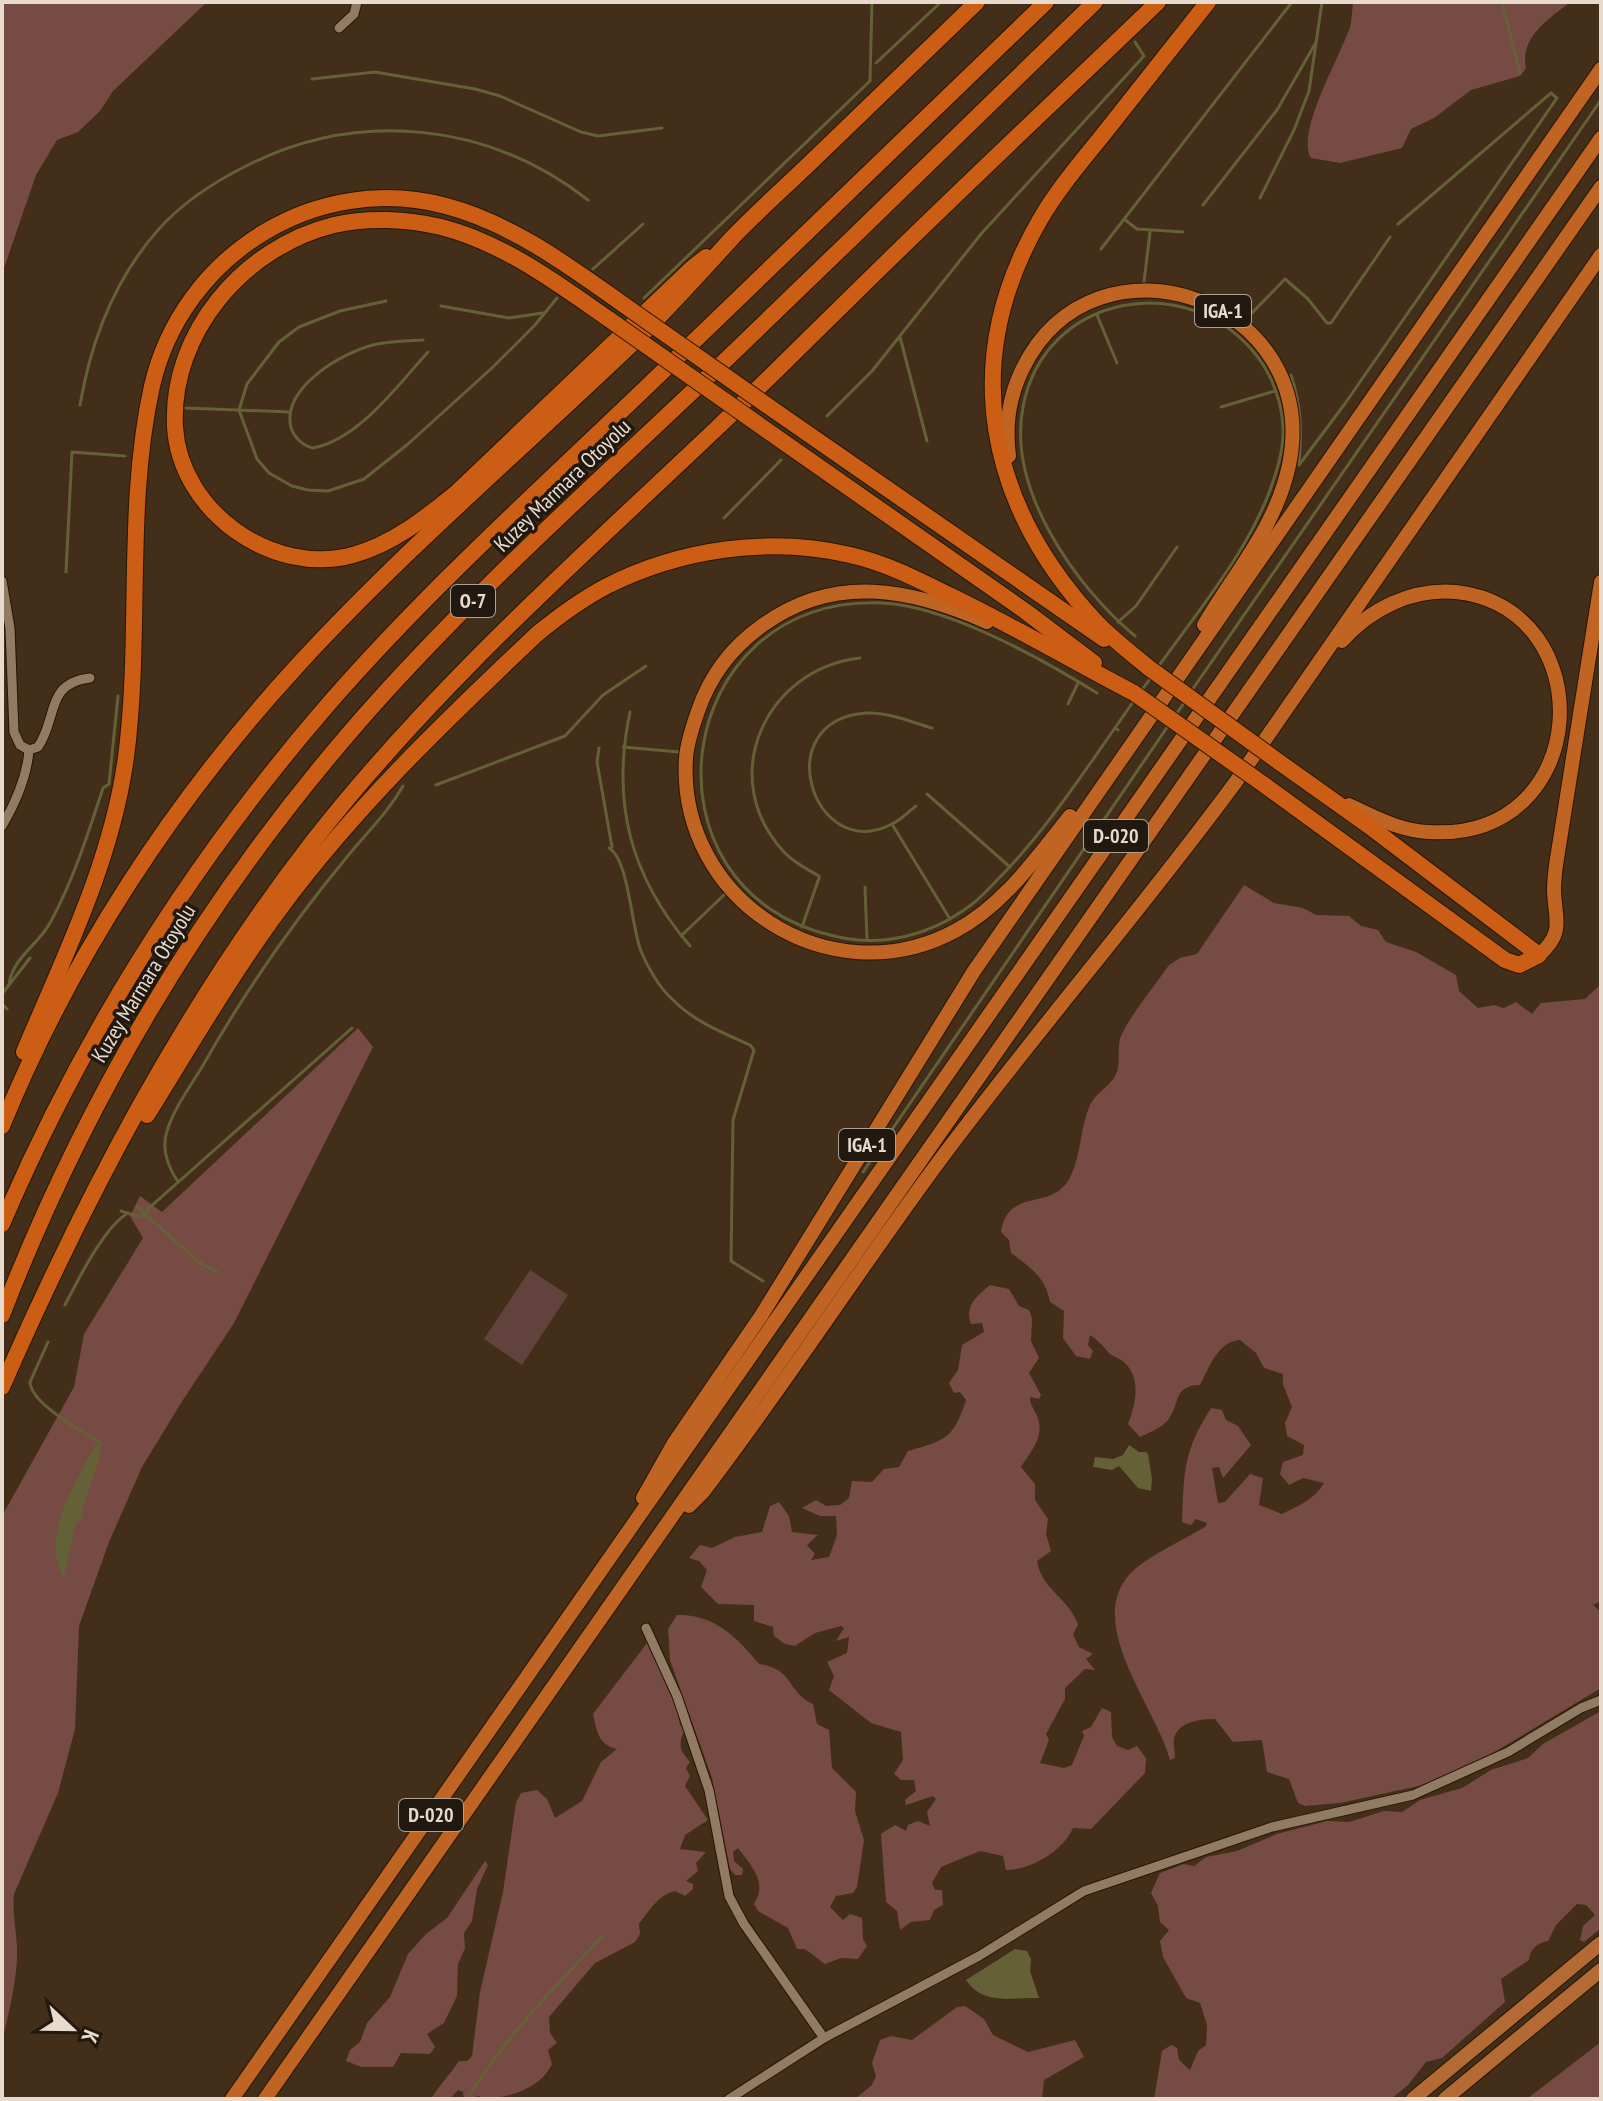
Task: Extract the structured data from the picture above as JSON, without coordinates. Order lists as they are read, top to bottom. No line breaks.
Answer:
{"streets":{"highway":["IGA-1","Kuzey Marmara Otoyolu","O-7","D-020"]},"crossings":[["IGA-1","D-020"]],"north":"right"}
